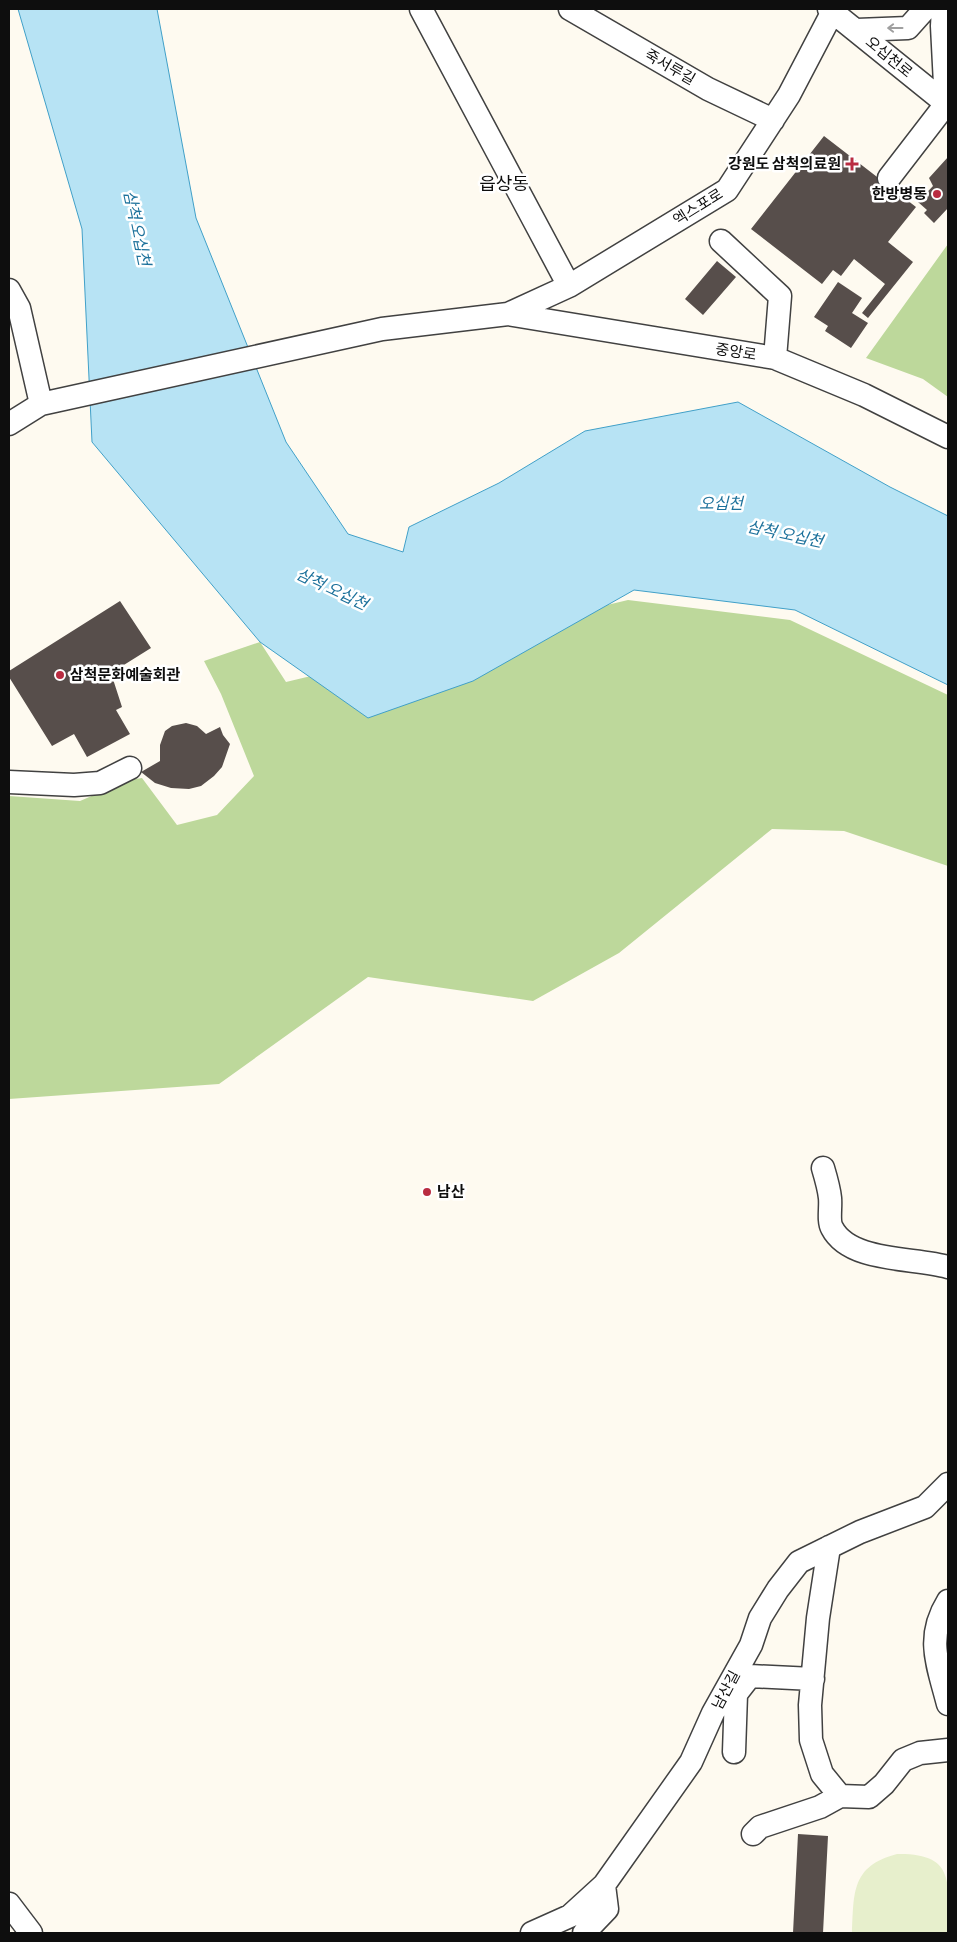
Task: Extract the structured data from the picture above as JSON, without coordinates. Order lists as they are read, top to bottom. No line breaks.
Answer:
{"streets":{"street":["오십천로","죽서루길","엑스포로","중앙로","남산길"]},"crossings":[["오십천로","엑스포로"],["죽서루길","엑스포로"],["엑스포로","중앙로"]],"districts":["읍상동"],"water":["삼척 오십천","오십천"],"places":{"health":["강원도 삼척의료원"],"other":["한방병동","삼척문화예술회관","남산"]}}
